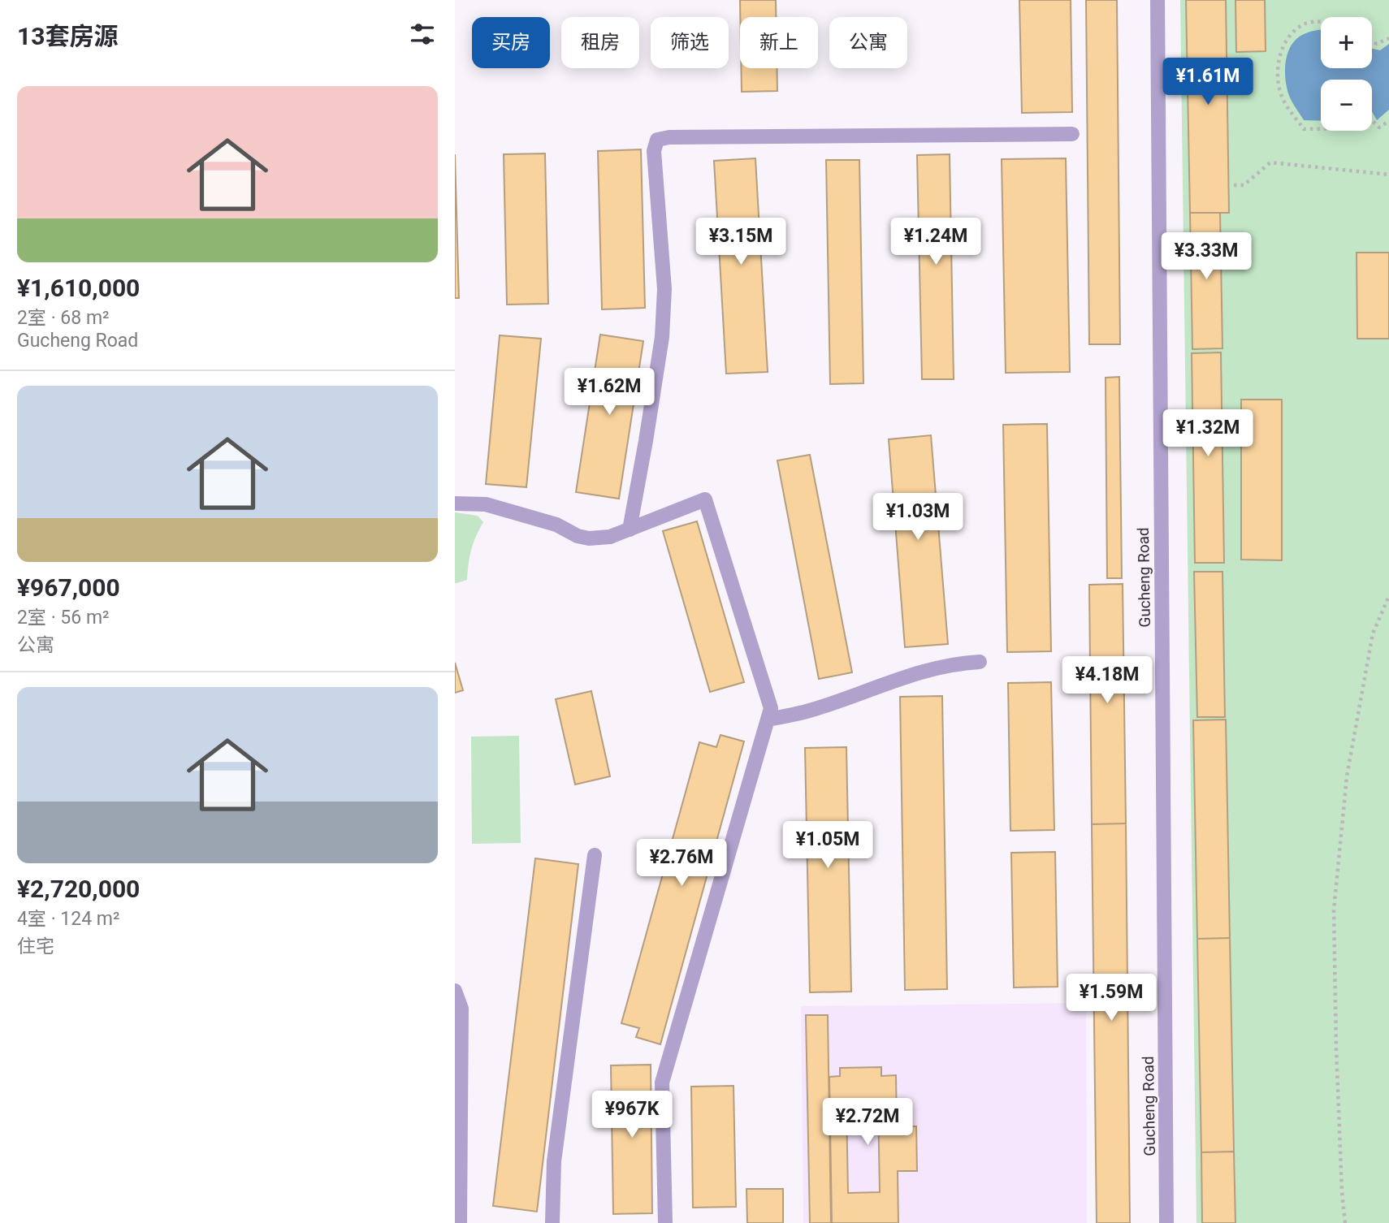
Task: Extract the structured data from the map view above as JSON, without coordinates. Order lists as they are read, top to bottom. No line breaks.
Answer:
{"streets":{"street":["Gucheng Road"]},"page":{"heading":"13套房源","map_buttons":["+","−"],"chip":["买房","租房","筛选","新上","公寓"],"price":["¥1.61M","¥3.15M","¥1.24M","¥3.33M","¥1.62M","¥1.32M","¥1.03M","¥4.18M","¥1.05M","¥2.76M","¥1.59M","¥967K","¥2.72M"],"list":[{"name":"¥1,610,000","note":"2室 · 68 m² · Gucheng Road"},{"name":"¥967,000","note":"2室 · 56 m² · 公寓"},{"name":"¥2,720,000","note":"4室 · 124 m² · 住宅"}]}}
